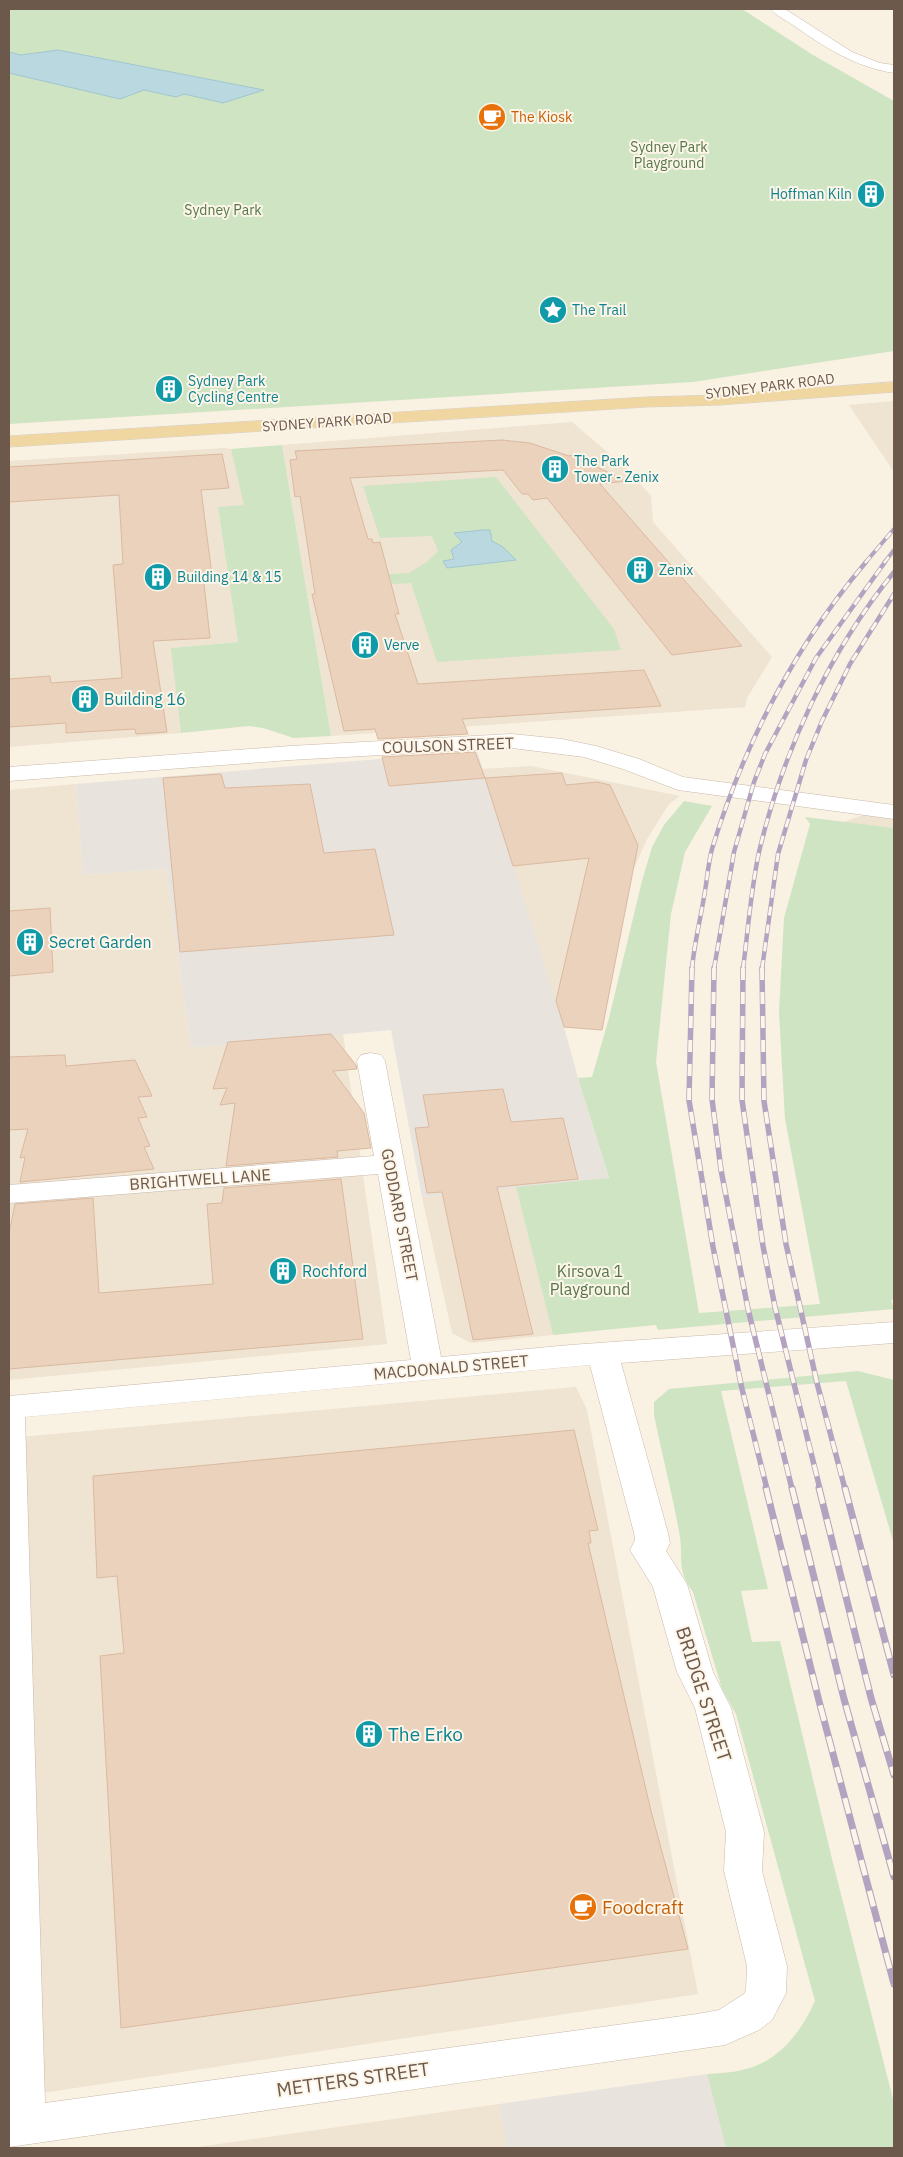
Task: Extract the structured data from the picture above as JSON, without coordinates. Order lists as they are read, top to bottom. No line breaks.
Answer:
{"streets":{"main road":["SYDNEY PARK ROAD"],"street":["COULSON STREET","BRIGHTWELL LANE","GODDARD STREET","MACDONALD STREET","BRIDGE STREET","METTERS STREET"]},"crossings":[["BRIGHTWELL LANE","GODDARD STREET"],["GODDARD STREET","MACDONALD STREET"],["MACDONALD STREET","BRIDGE STREET"],["BRIDGE STREET","METTERS STREET"]],"parks":["Sydney Park Playground","Sydney Park","Kirsova 1 Playground"],"places":{"cafe":["The Kiosk","Foodcraft"],"building":["Hoffman Kiln","Sydney Park Cycling Centre","The Park Tower - Zenix","Zenix","Building 14 & 15","Verve","Building 16","Secret Garden","Rochford","The Erko"],"place":["The Trail"]}}
